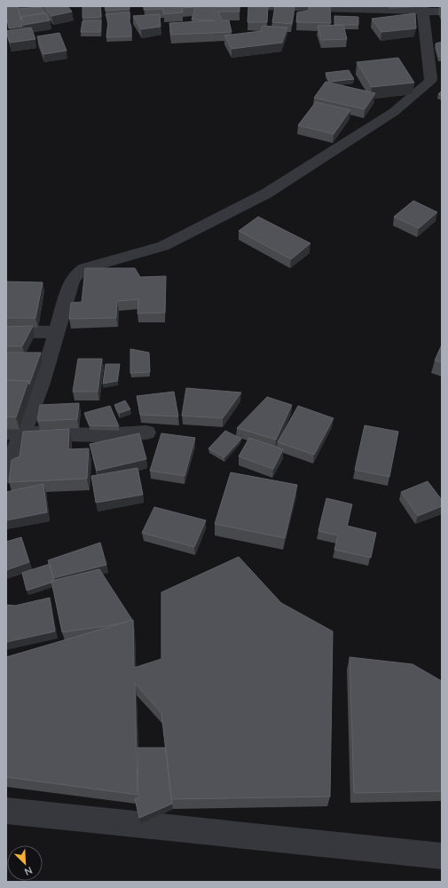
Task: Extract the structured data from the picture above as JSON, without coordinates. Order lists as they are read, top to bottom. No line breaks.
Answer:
{"north":"bottom right"}
